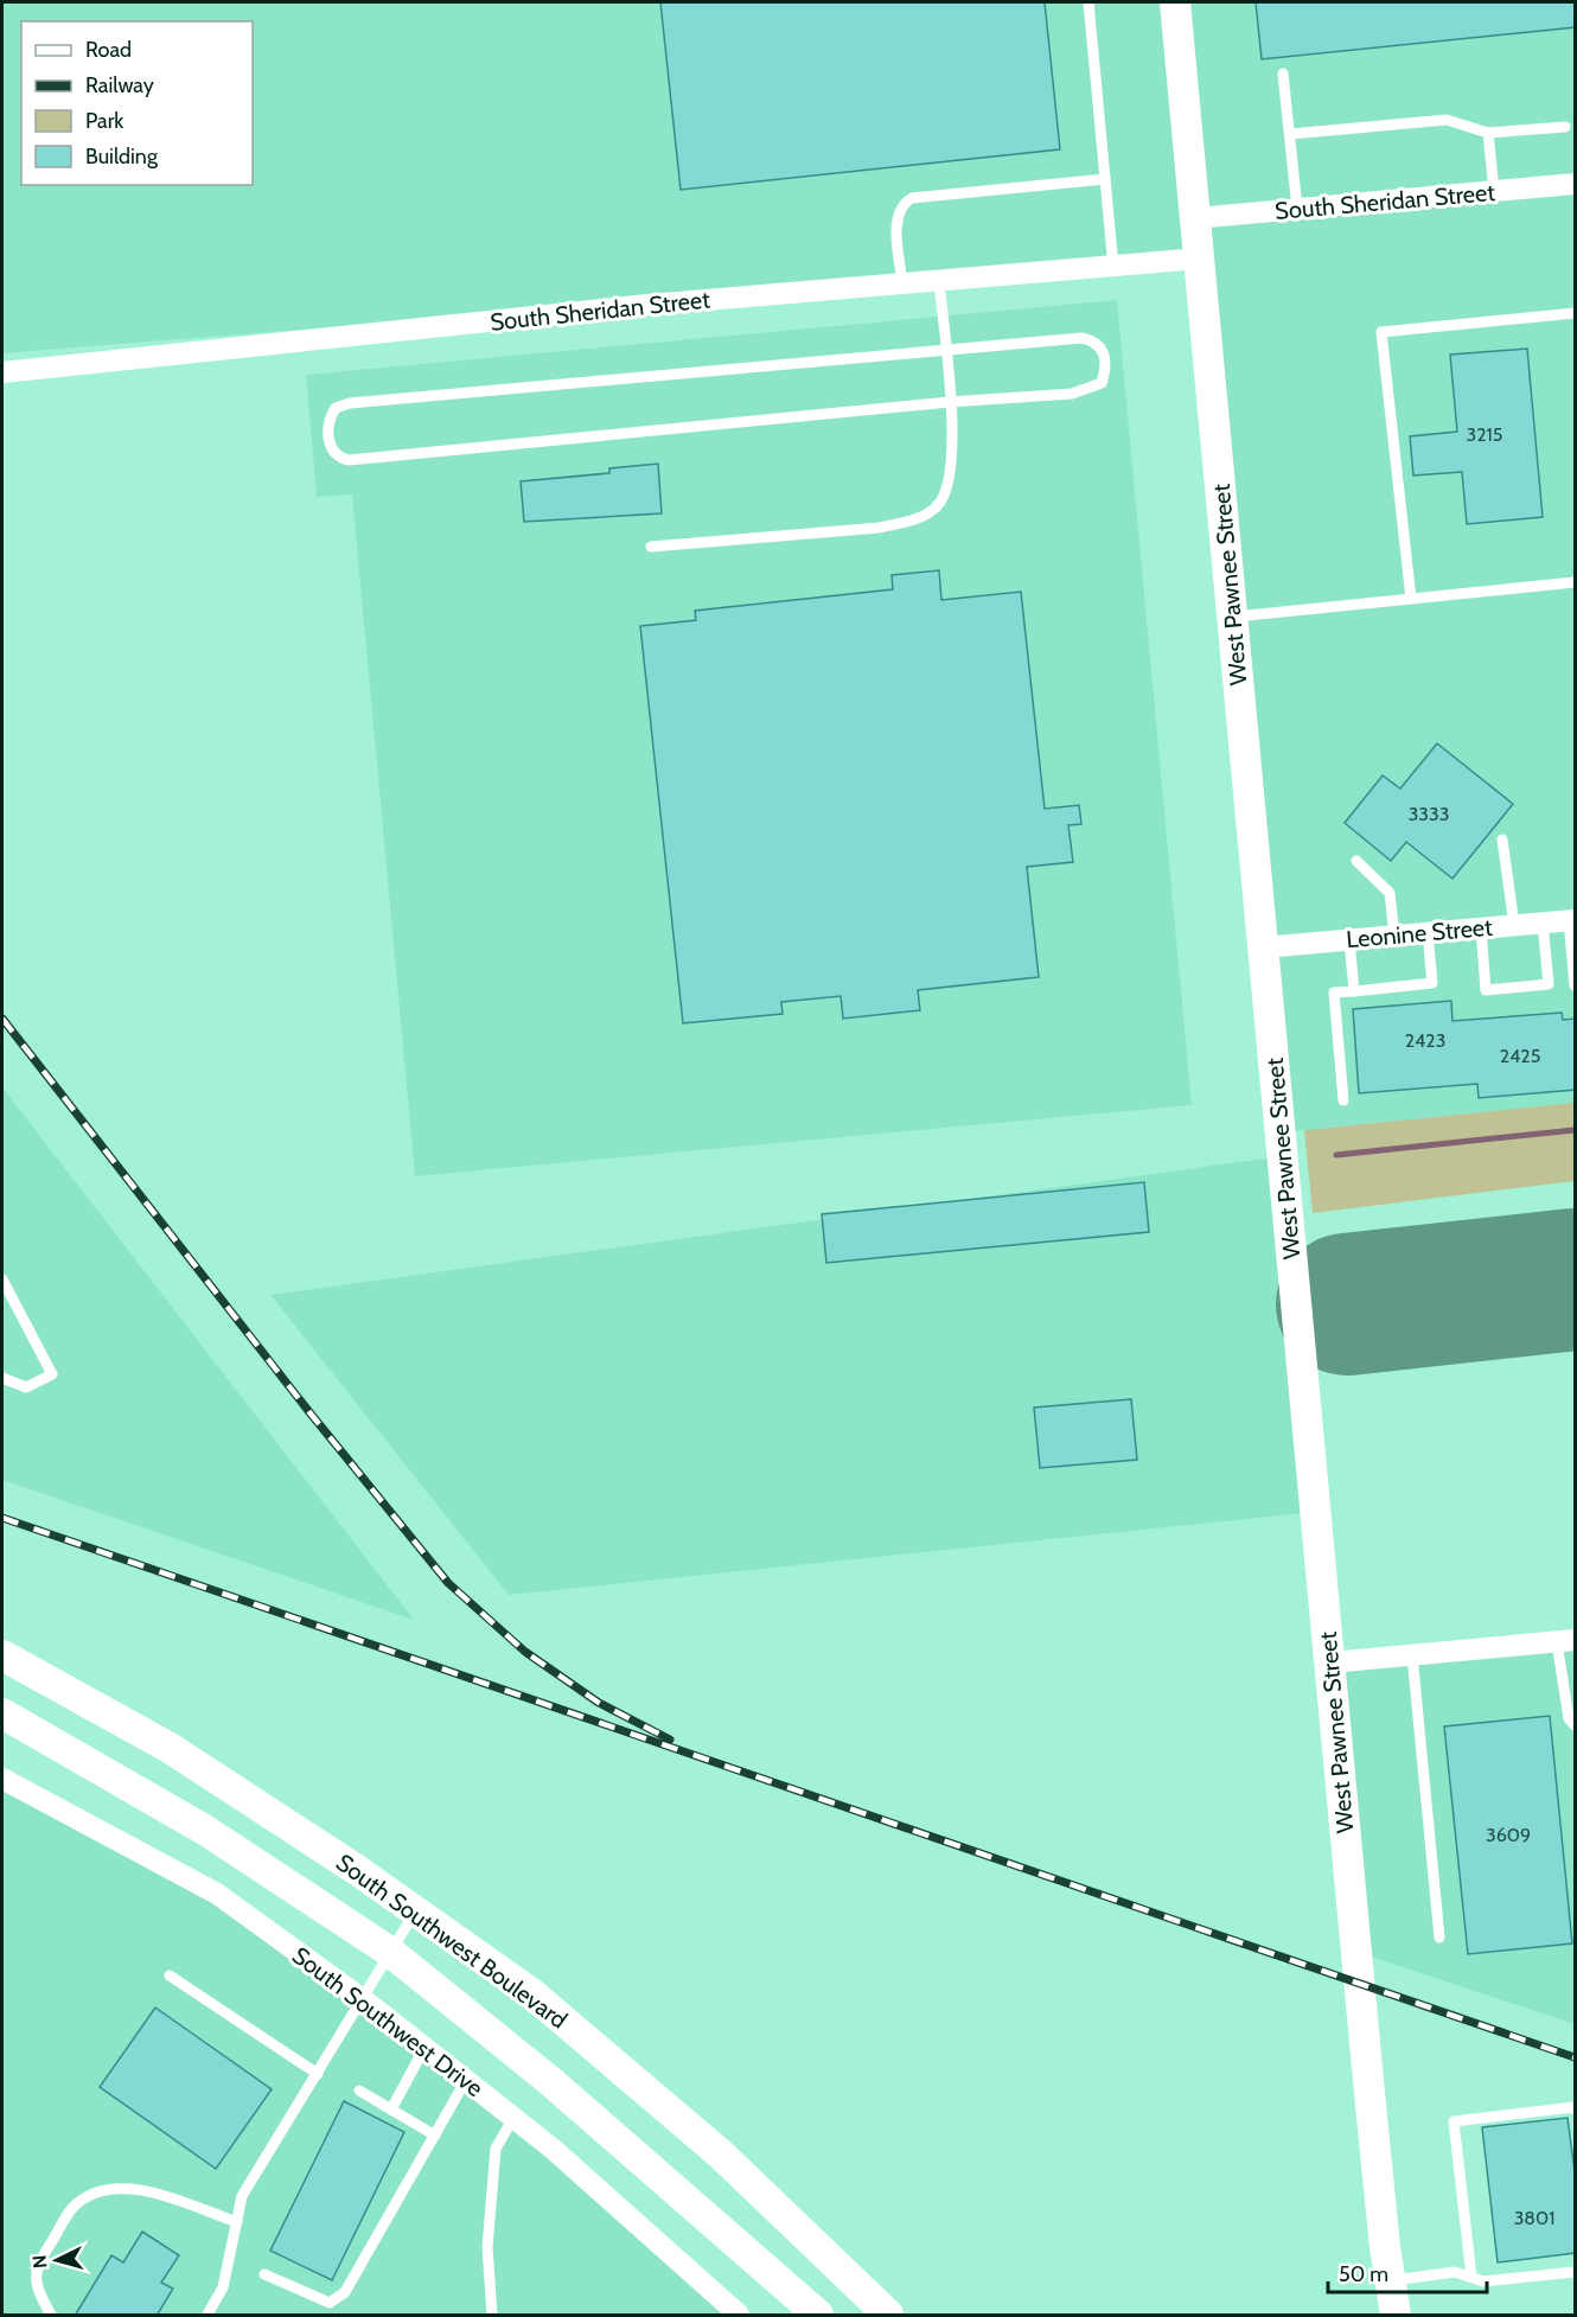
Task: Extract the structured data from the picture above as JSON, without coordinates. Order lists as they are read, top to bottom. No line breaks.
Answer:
{"streets":{"main road":["West Pawnee Street","South Southwest Boulevard"],"street":["South Sheridan Street","Leonine Street","South Southwest Drive"]},"crossings":[["South Sheridan Street","West Pawnee Street"],["West Pawnee Street","Leonine Street"]],"house_numbers":["3215","3333","2423","2425","3609","3801"],"legend":["Road","Railway","Park","Building"],"scale_bar":"50 m","north":"left"}
